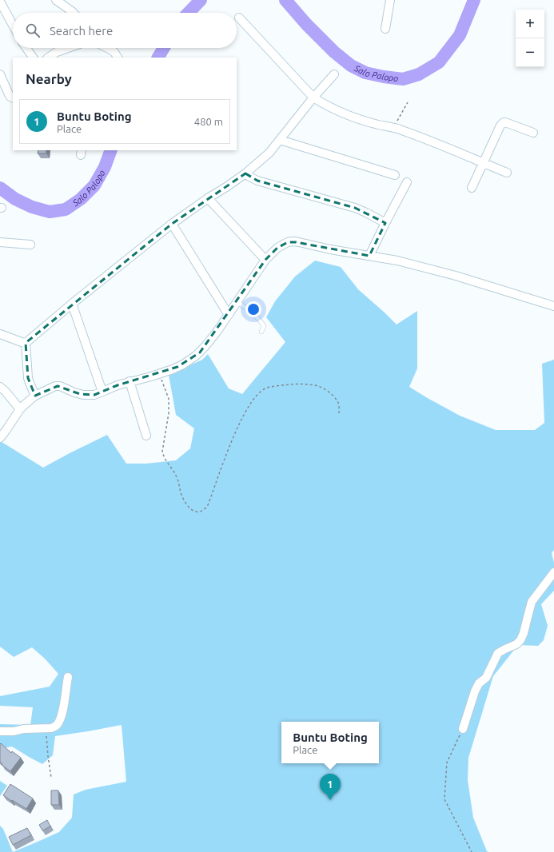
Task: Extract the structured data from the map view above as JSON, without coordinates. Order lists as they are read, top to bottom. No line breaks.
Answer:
{"water":["Salo Palopo"],"page":{"map_buttons":["+","−"],"search":"Search here","heading":"Nearby","list":[{"mark":"1","name":"Buntu Boting","note":"Place","value":"480 m"}],"popup":["Buntu Boting","Place"],"pins":"1"}}
